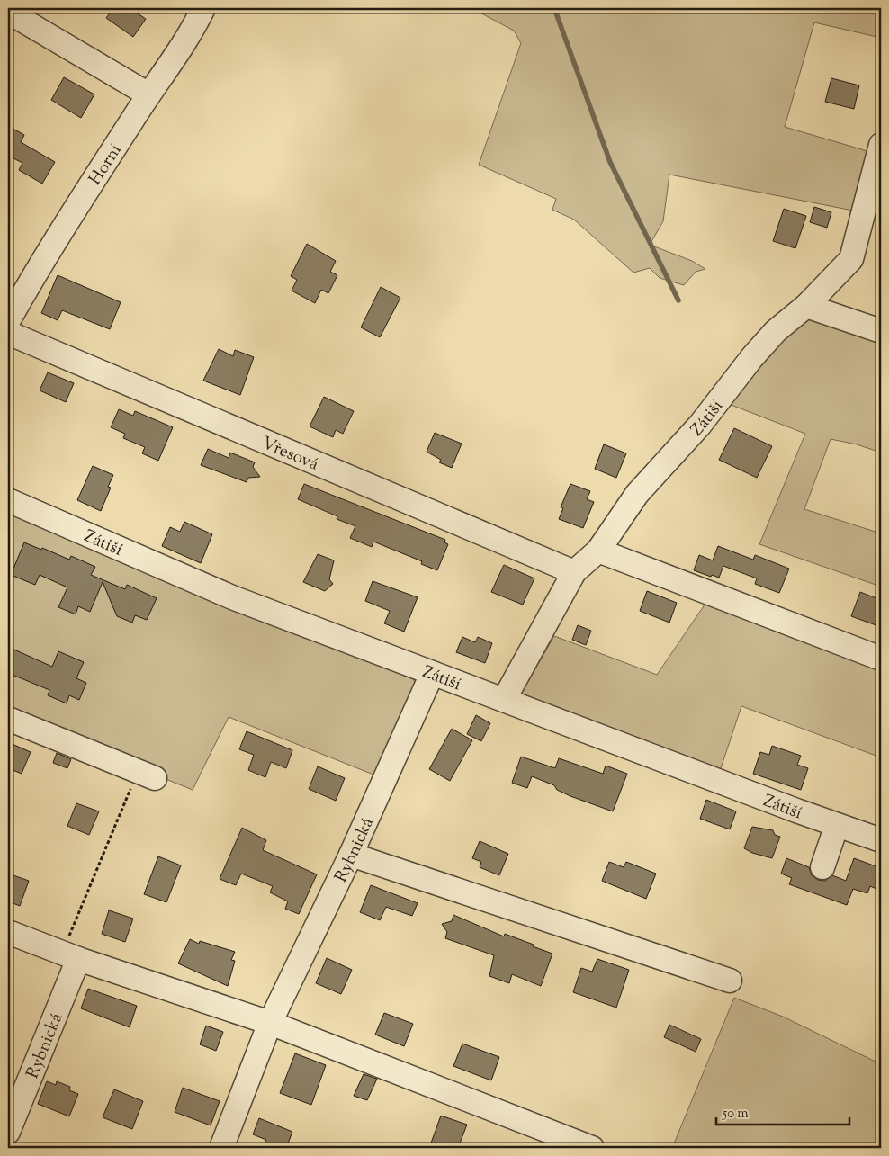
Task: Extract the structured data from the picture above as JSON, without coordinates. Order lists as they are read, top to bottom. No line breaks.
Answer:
{"streets":{"street":["Horní","Zátiší","Vřesová","Rybnická"]},"crossings":[["Zátiší","Vřesová"],["Zátiší","Rybnická"]],"scale_bar":"50 m"}
